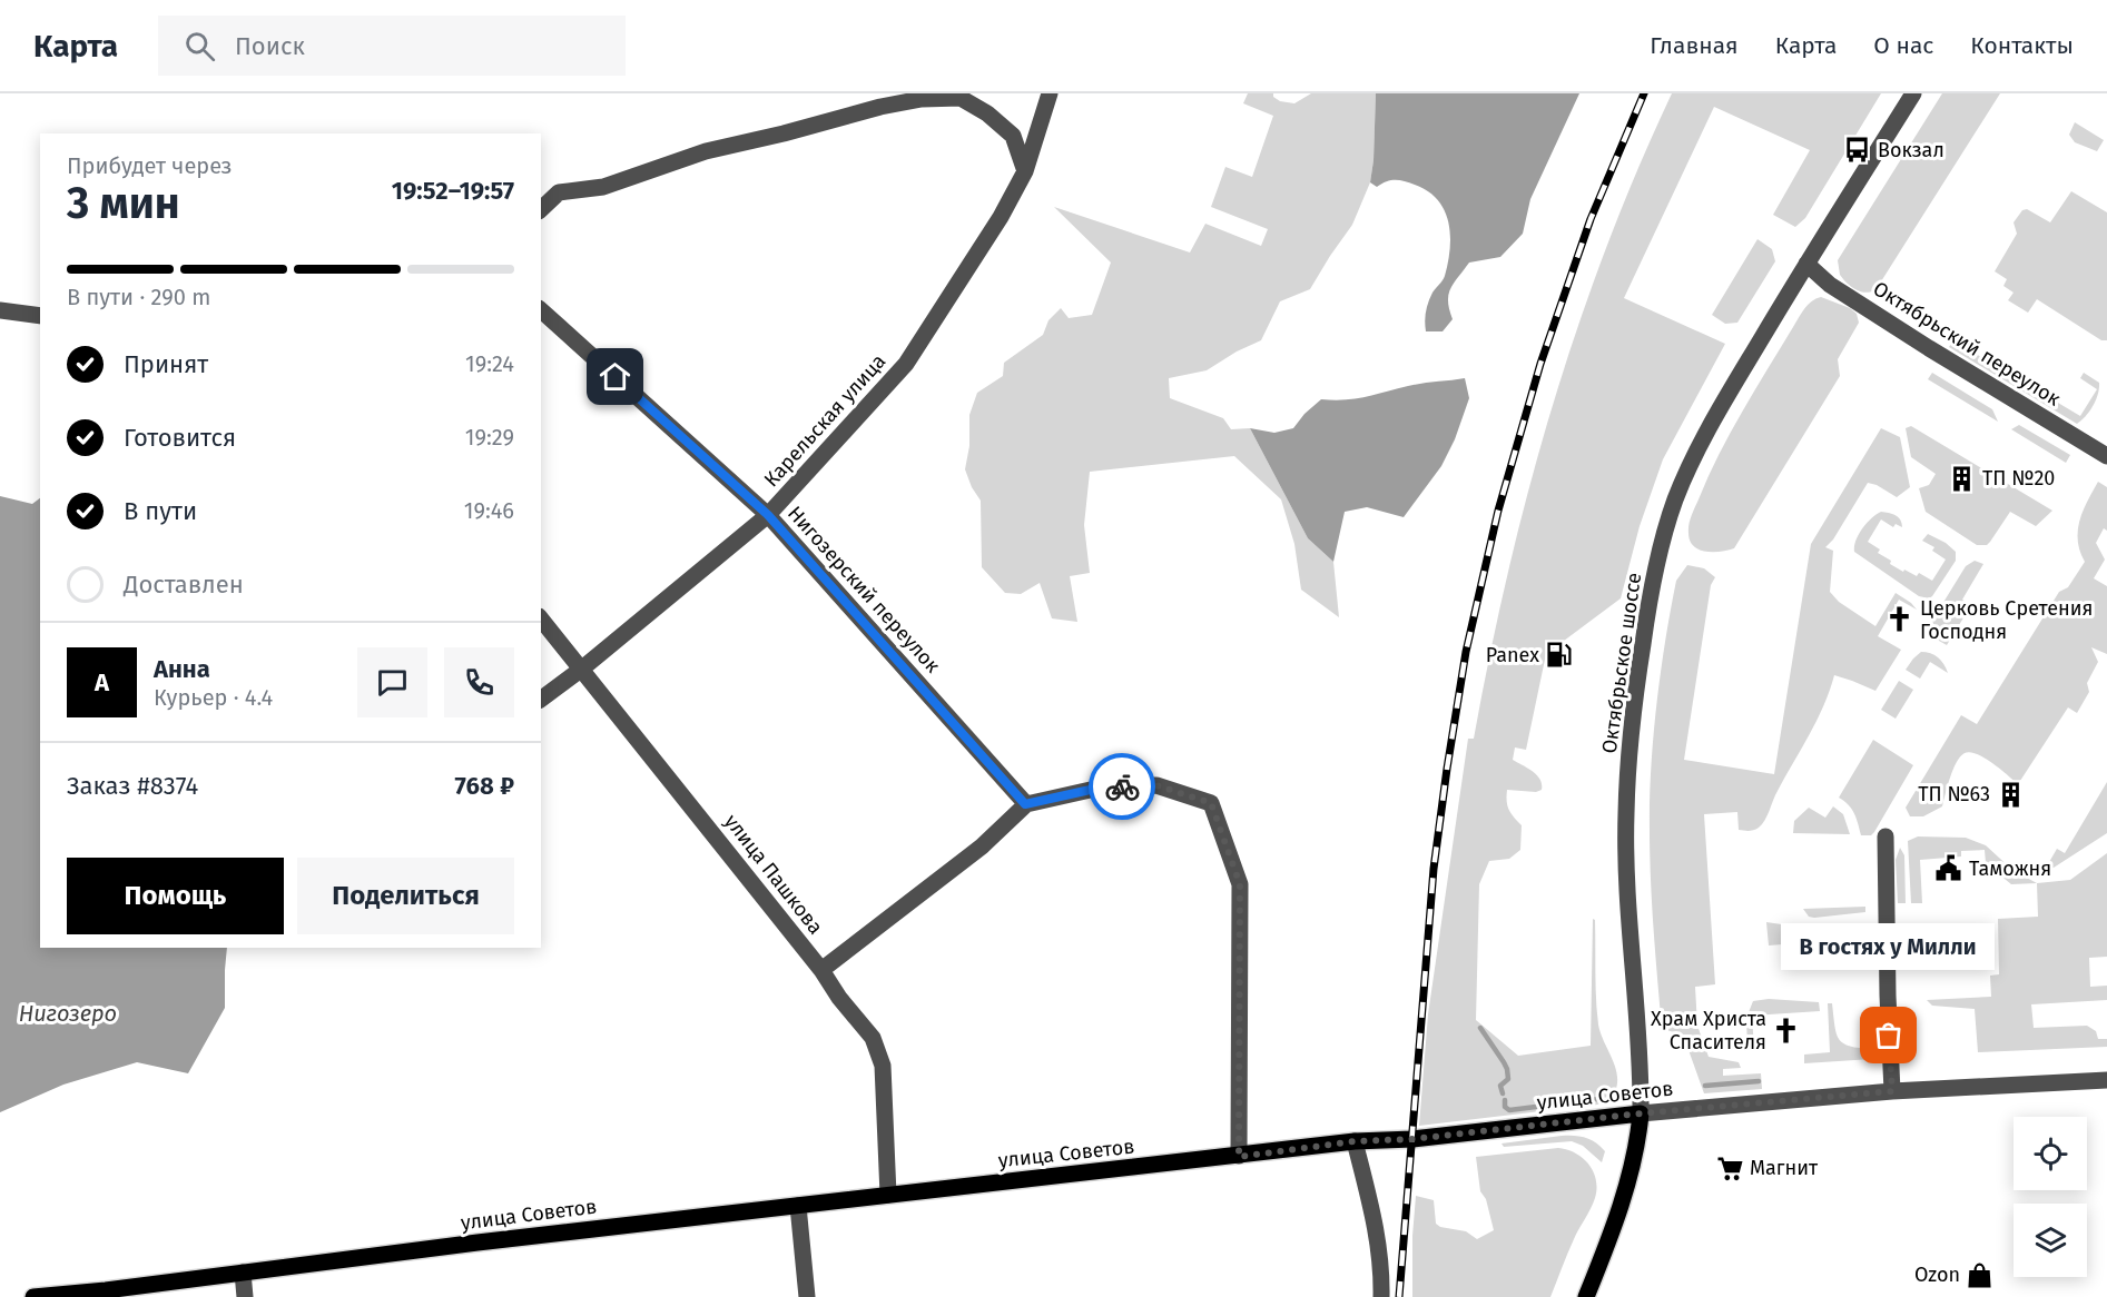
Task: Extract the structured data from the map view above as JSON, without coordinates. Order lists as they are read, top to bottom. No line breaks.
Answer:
{"streets":{"main road":["Октябрьское шоссе","улица Советов"],"street":["Октябрьский переулок","Карельская улица","Нигозерский переулок","улица Пашкова"]},"crossings":[["Октябрьский переулок","Октябрьское шоссе"],["Карельская улица","Нигозерский переулок"],["Карельская улица","улица Пашкова"],["Октябрьское шоссе","улица Советов"],["улица Пашкова","улица Советов"]],"water":["Нигозеро"],"places":{"bus stop":["Вокзал"],"building":["ТП №20","ТП №63"],"church":["Церковь Сретения Господня","Храм Христа Спасителя"],"fuel station":["Panex"],"public building":["Таможня"],"other":["В гостях у Милли"],"supermarket":["Магнит"],"shop":["Ozon"]},"page":{"header":"Карта","search":"Поиск","nav":["Главная","Карта","О нас","Контакты"],"heading":["3 мин","Прибудет через","19:52–19:57"],"panel":["Анна","Курьер · 4.4","Заказ #8374","768 ₽"],"bar":"В пути · 290 m","list":[["Принят","19:24"],["Готовится","19:29"],["В пути","19:46"],"Доставлен"],"round":"А","buttons":["Помощь","Поделиться"],"bubble":"В гостях у Милли"}}
